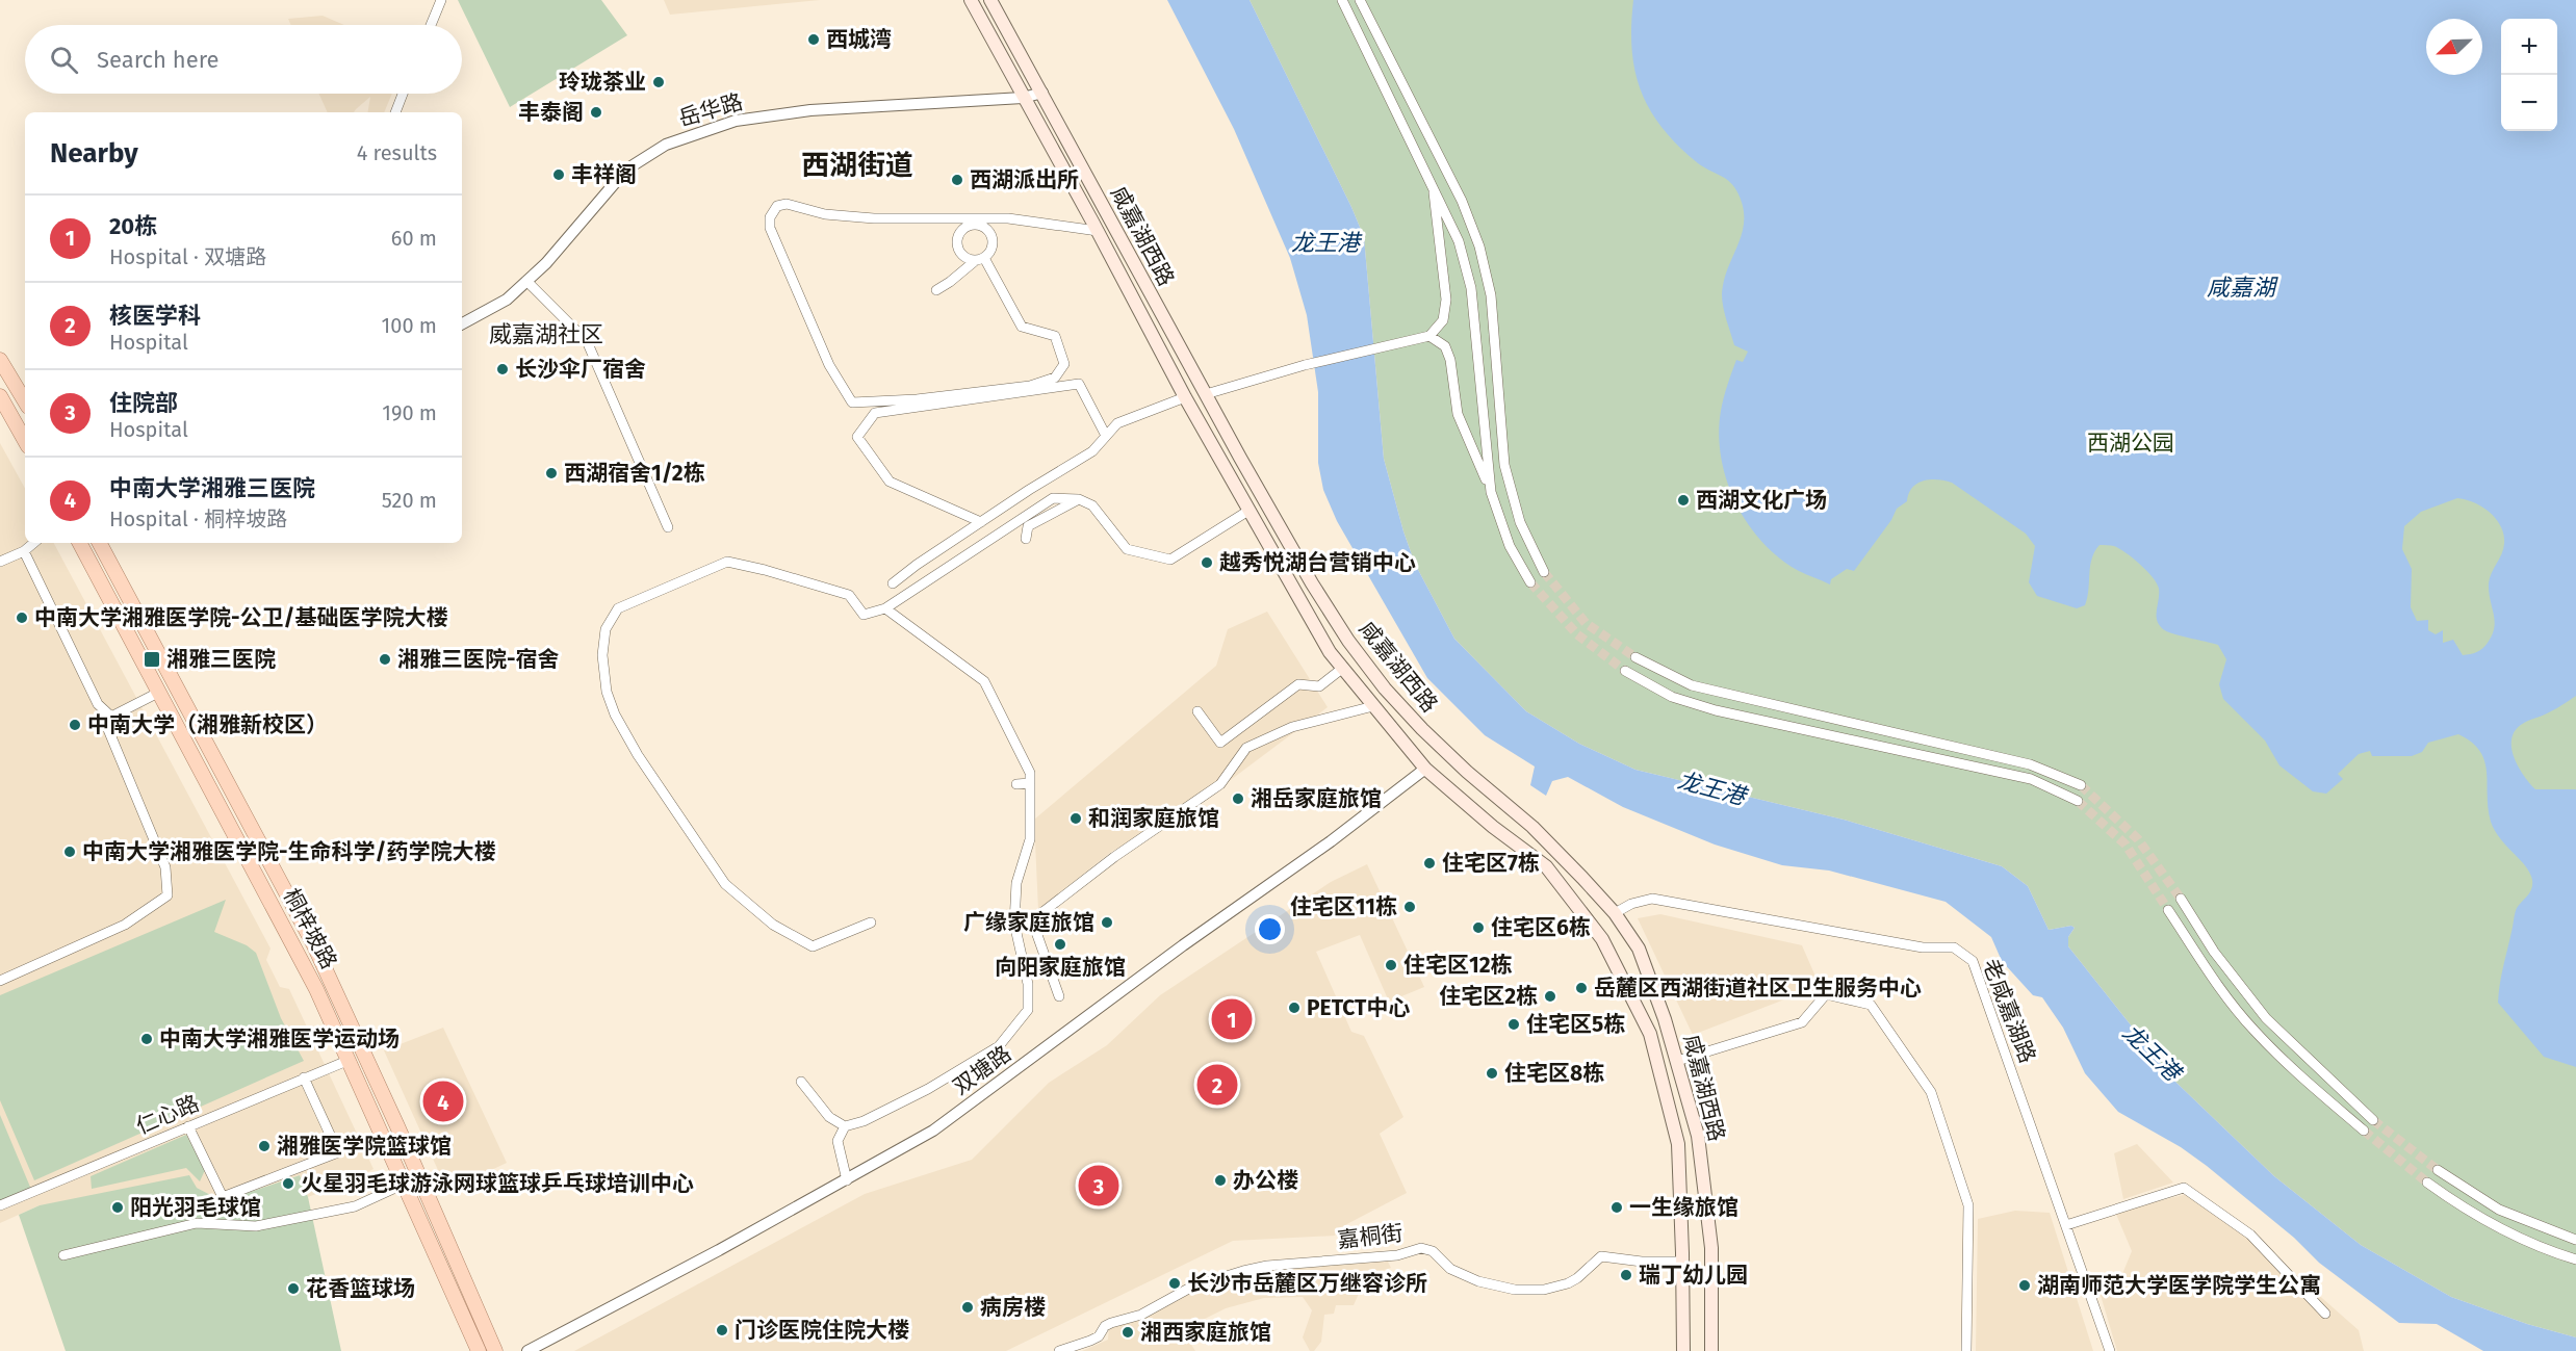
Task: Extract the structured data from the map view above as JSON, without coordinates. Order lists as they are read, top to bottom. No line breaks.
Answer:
{"streets":{"main road":["咸嘉湖西路","桐梓坡路"],"street":["岳华路","老咸嘉湖路","双塘路","仁心路","嘉桐街"]},"crossings":[["岳华路","咸嘉湖西路"],["咸嘉湖西路","老咸嘉湖路"],["咸嘉湖西路","双塘路"],["咸嘉湖西路","嘉桐街"],["桐梓坡路","仁心路"]],"districts":["西湖街道","威嘉湖社区"],"water":["龙王港","咸嘉湖"],"parks":["西湖公园"],"places":{"other":["西城湾","玲珑茶业","丰泰阁","丰祥阁","西湖派出所","长沙伞厂宿舍","西湖宿舍1/2栋","西湖文化广场","越秀悦湖台营销中心","中南大学湘雅医学院-公卫/基础医学院大楼","湘雅三医院-宿舍","中南大学（湘雅新校区）","湘岳家庭旅馆","和润家庭旅馆","中南大学湘雅医学院-生命科学/药学院大楼","住宅区7栋","住宅区11栋","广缘家庭旅馆","住宅区6栋","向阳家庭旅馆","住宅区12栋","岳麓区西湖街道社区卫生服务中心","住宅区2栋","PETCT中心","住宅区5栋","中南大学湘雅医学运动场","住宅区8栋","湘雅医学院篮球馆","办公楼","火星羽毛球游泳网球篮球乒乓球培训中心","阳光羽毛球馆","一生缘旅馆","瑞丁幼儿园","长沙市岳麓区万继容诊所","湖南师范大学医学院学生公寓","花香篮球场","病房楼","门诊医院住院大楼","湘西家庭旅馆"],"transit":["湘雅三医院"]},"north":"bottom left","page":{"map_buttons":["+","−"],"search":"Search here","heading":["Nearby","4 results"],"list":[{"mark":"1","name":"20栋","note":"Hospital · 双塘路","value":"60 m"},{"mark":"2","name":"核医学科","note":"Hospital","value":"100 m"},{"mark":"3","name":"住院部","note":"Hospital","value":"190 m"},{"mark":"4","name":"中南大学湘雅三医院","note":"Hospital · 桐梓坡路","value":"520 m"}],"pins":["1","2","4","3"]}}
